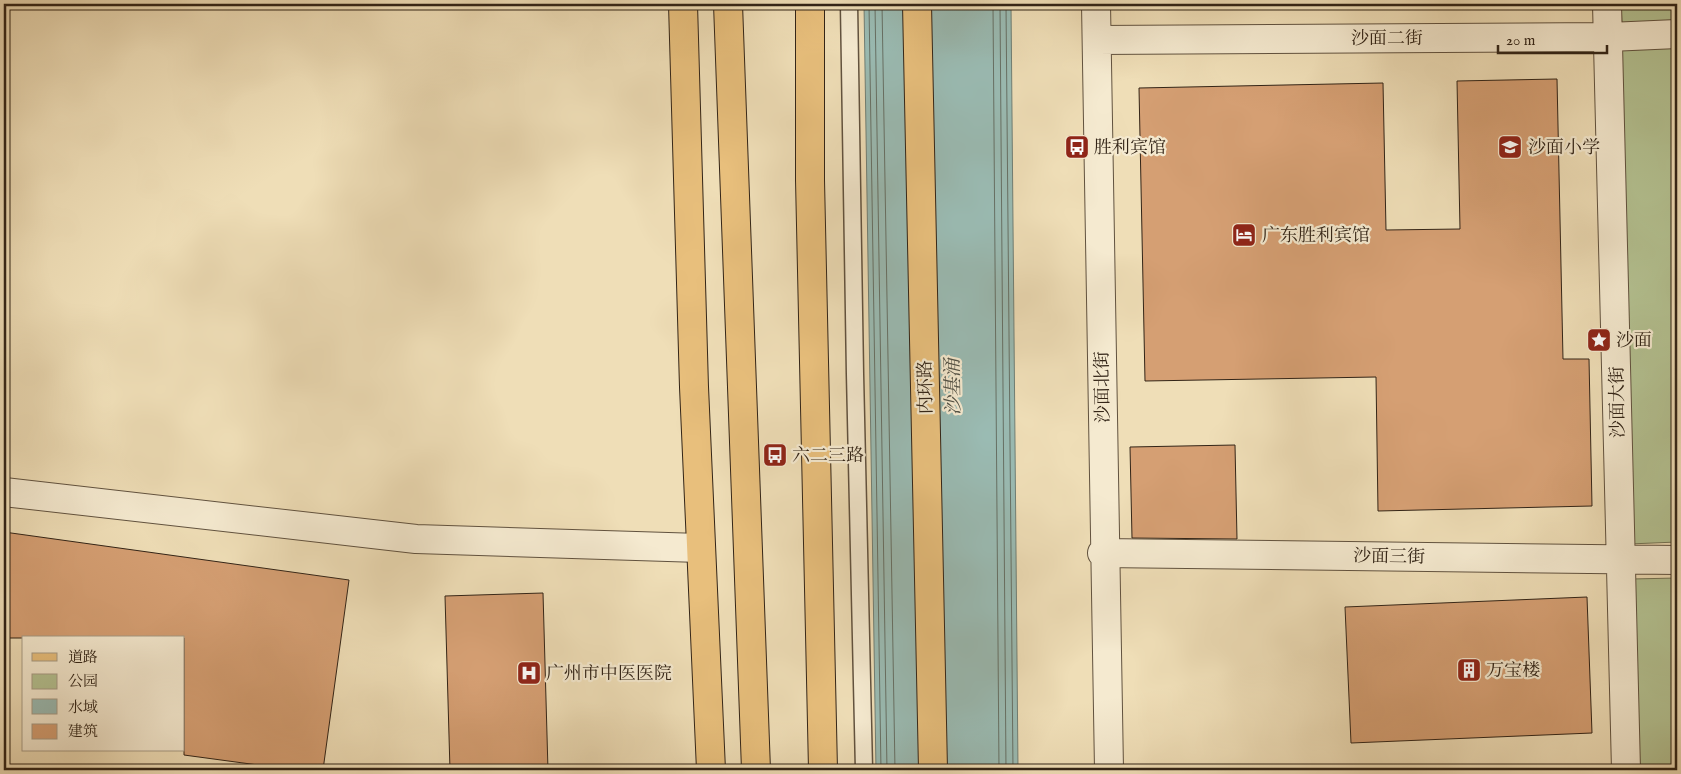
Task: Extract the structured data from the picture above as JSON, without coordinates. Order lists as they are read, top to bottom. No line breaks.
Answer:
{"streets":{"main road":["内环路"],"street":["沙面二街","沙面北街","沙面大街","沙面三街"]},"crossings":[["沙面二街","沙面北街"],["沙面二街","沙面大街"],["沙面北街","沙面三街"],["沙面大街","沙面三街"]],"water":["沙基涌"],"places":{"bus stop":["胜利宾馆","六二三路"],"school or university":["沙面小学"],"hotel":["广东胜利宾馆"],"place":["沙面"],"building":["万宝楼"],"hospital":["广州市中医医院"]},"legend":["道路","公园","水域","建筑"],"scale_bar":"20 m"}
